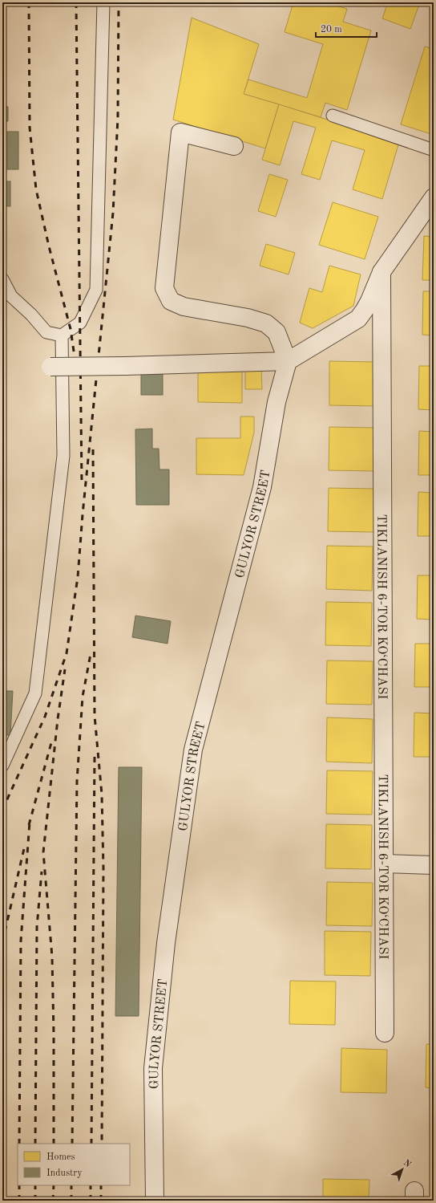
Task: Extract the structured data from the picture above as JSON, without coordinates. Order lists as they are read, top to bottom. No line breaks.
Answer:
{"streets":{"street":["GULYOR STREET","TIKLANISH 6-TOR KO‘CHASI"]},"legend":["Homes","Industry"],"scale_bar":"20 m","north":"top right"}
